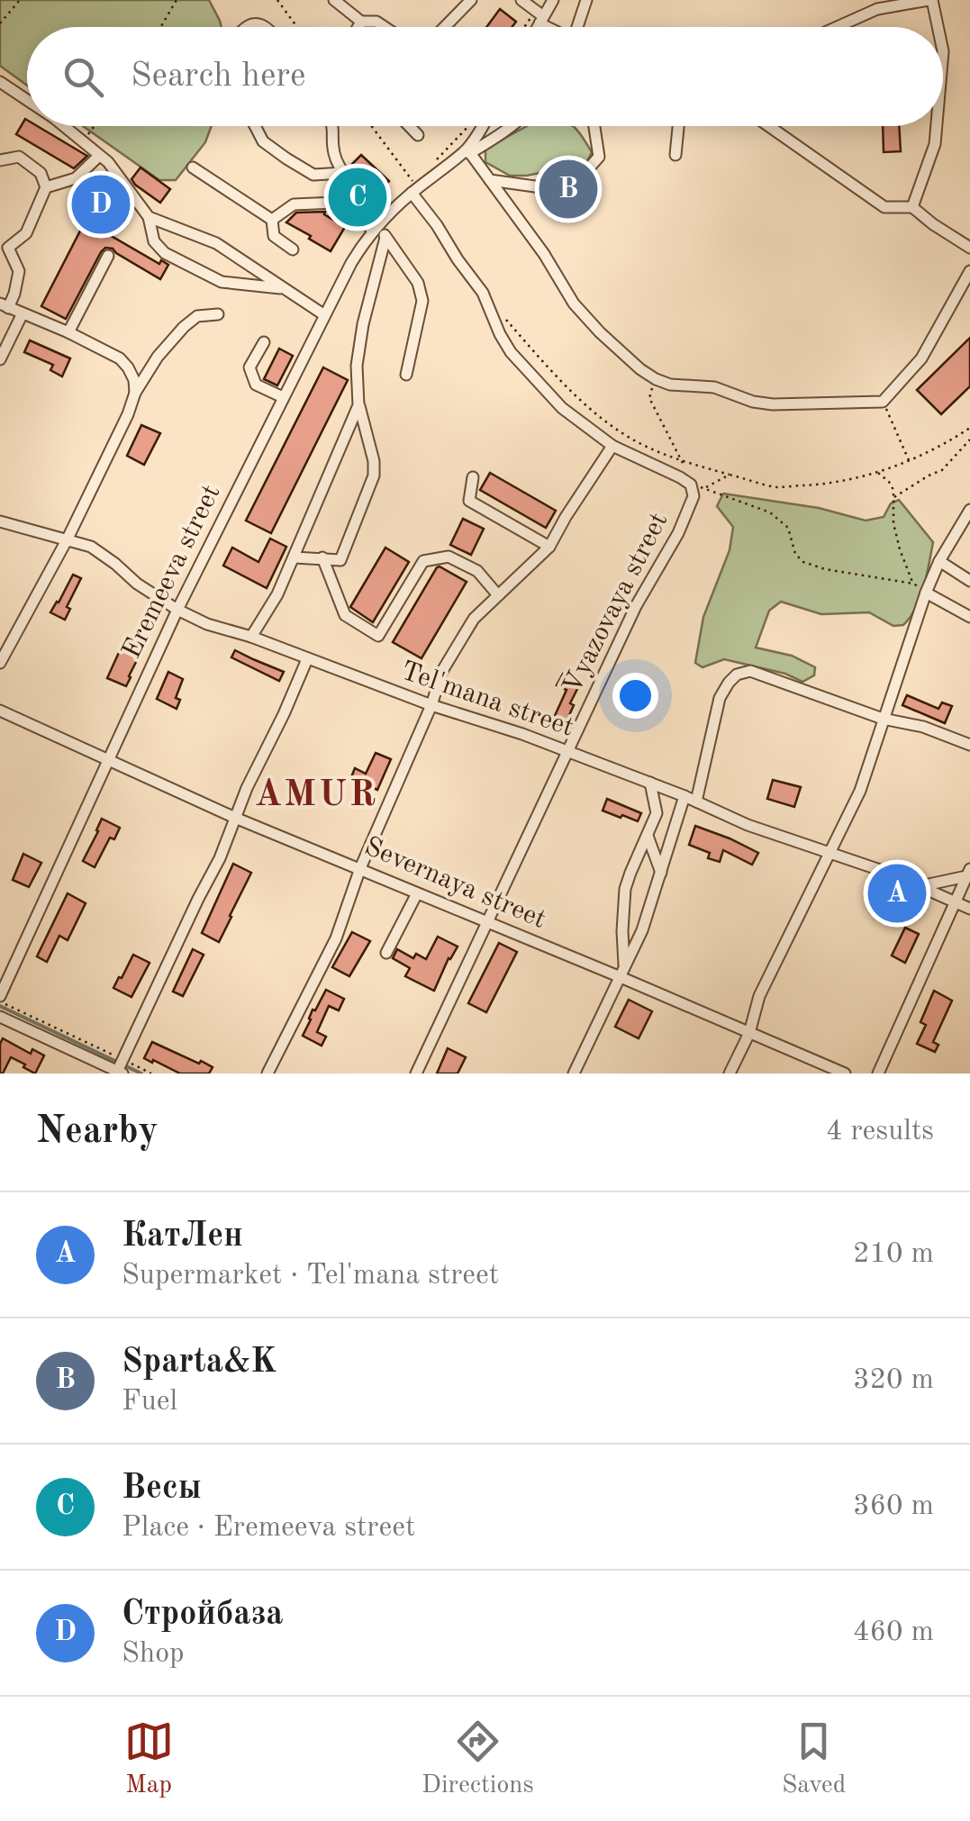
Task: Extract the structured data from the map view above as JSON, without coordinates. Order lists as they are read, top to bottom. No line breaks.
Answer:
{"streets":{"street":["Eremeeva street","Vyazovaya street","Tel'mana street","Severnaya street"]},"crossings":[["Eremeeva street","Tel'mana street"],["Eremeeva street","Severnaya street"],["Vyazovaya street","Tel'mana street"],["Vyazovaya street","Severnaya street"]],"districts":["AMUR"],"page":{"search":"Search here","pins":["B","C","D","A"],"heading":["Nearby","4 results"],"list":[{"mark":"A","name":"КатЛен","note":"Supermarket · Tel'mana street","value":"210 m"},{"mark":"B","name":"Sparta&K","note":"Fuel","value":"320 m"},{"mark":"C","name":"Весы","note":"Place · Eremeeva street","value":"360 m"},{"mark":"D","name":"Стройбаза","note":"Shop","value":"460 m"}],"nav":["Map","Directions","Saved"]}}
